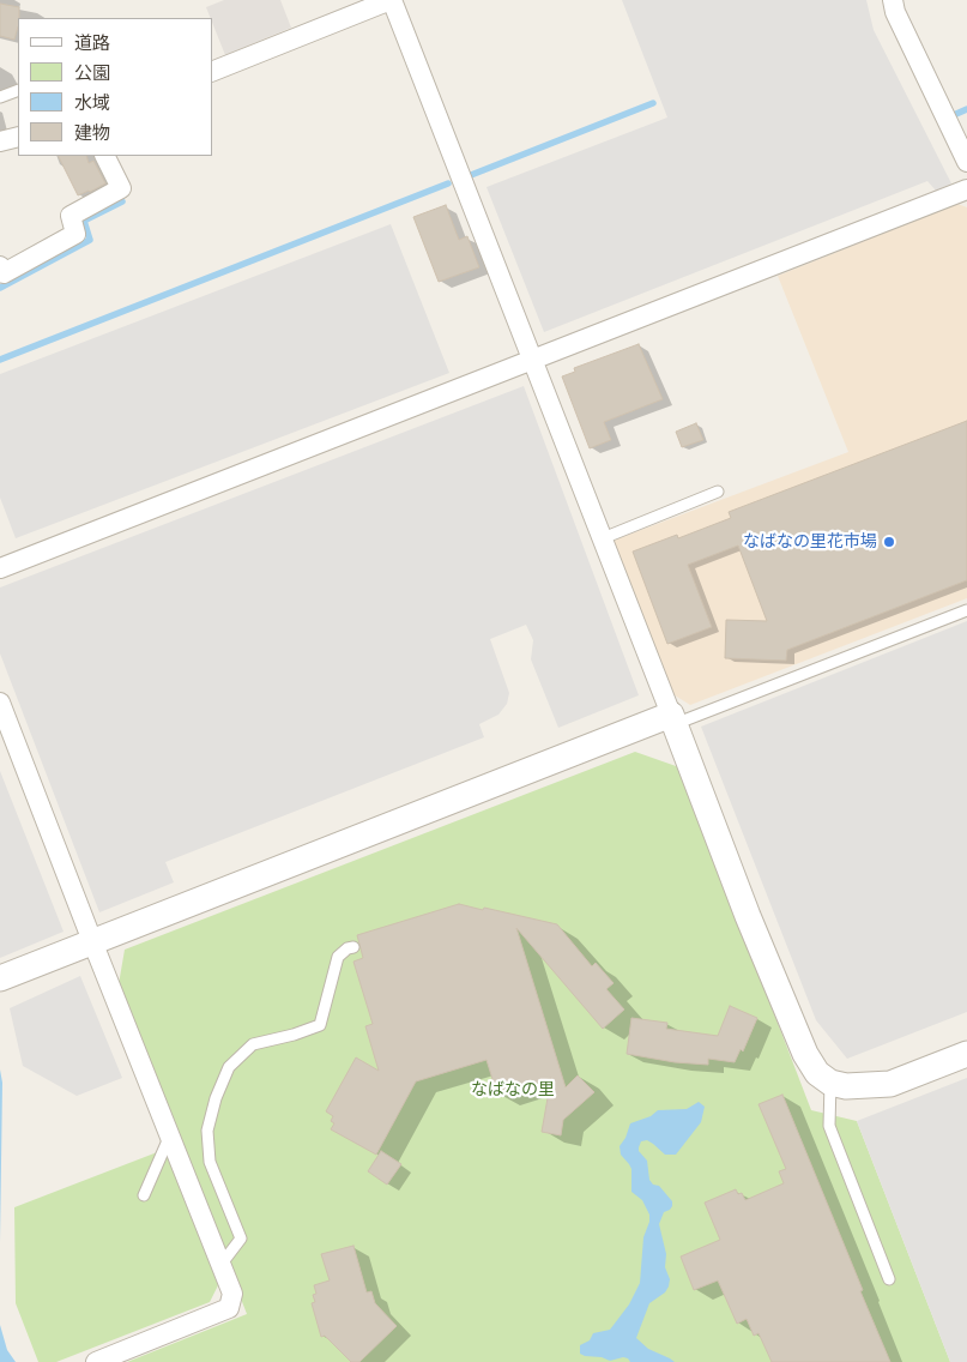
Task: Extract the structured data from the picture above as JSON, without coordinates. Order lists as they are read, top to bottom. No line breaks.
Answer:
{"parks":["なばなの里"],"places":["なばなの里花市場"],"legend":["道路","公園","水域","建物"]}
